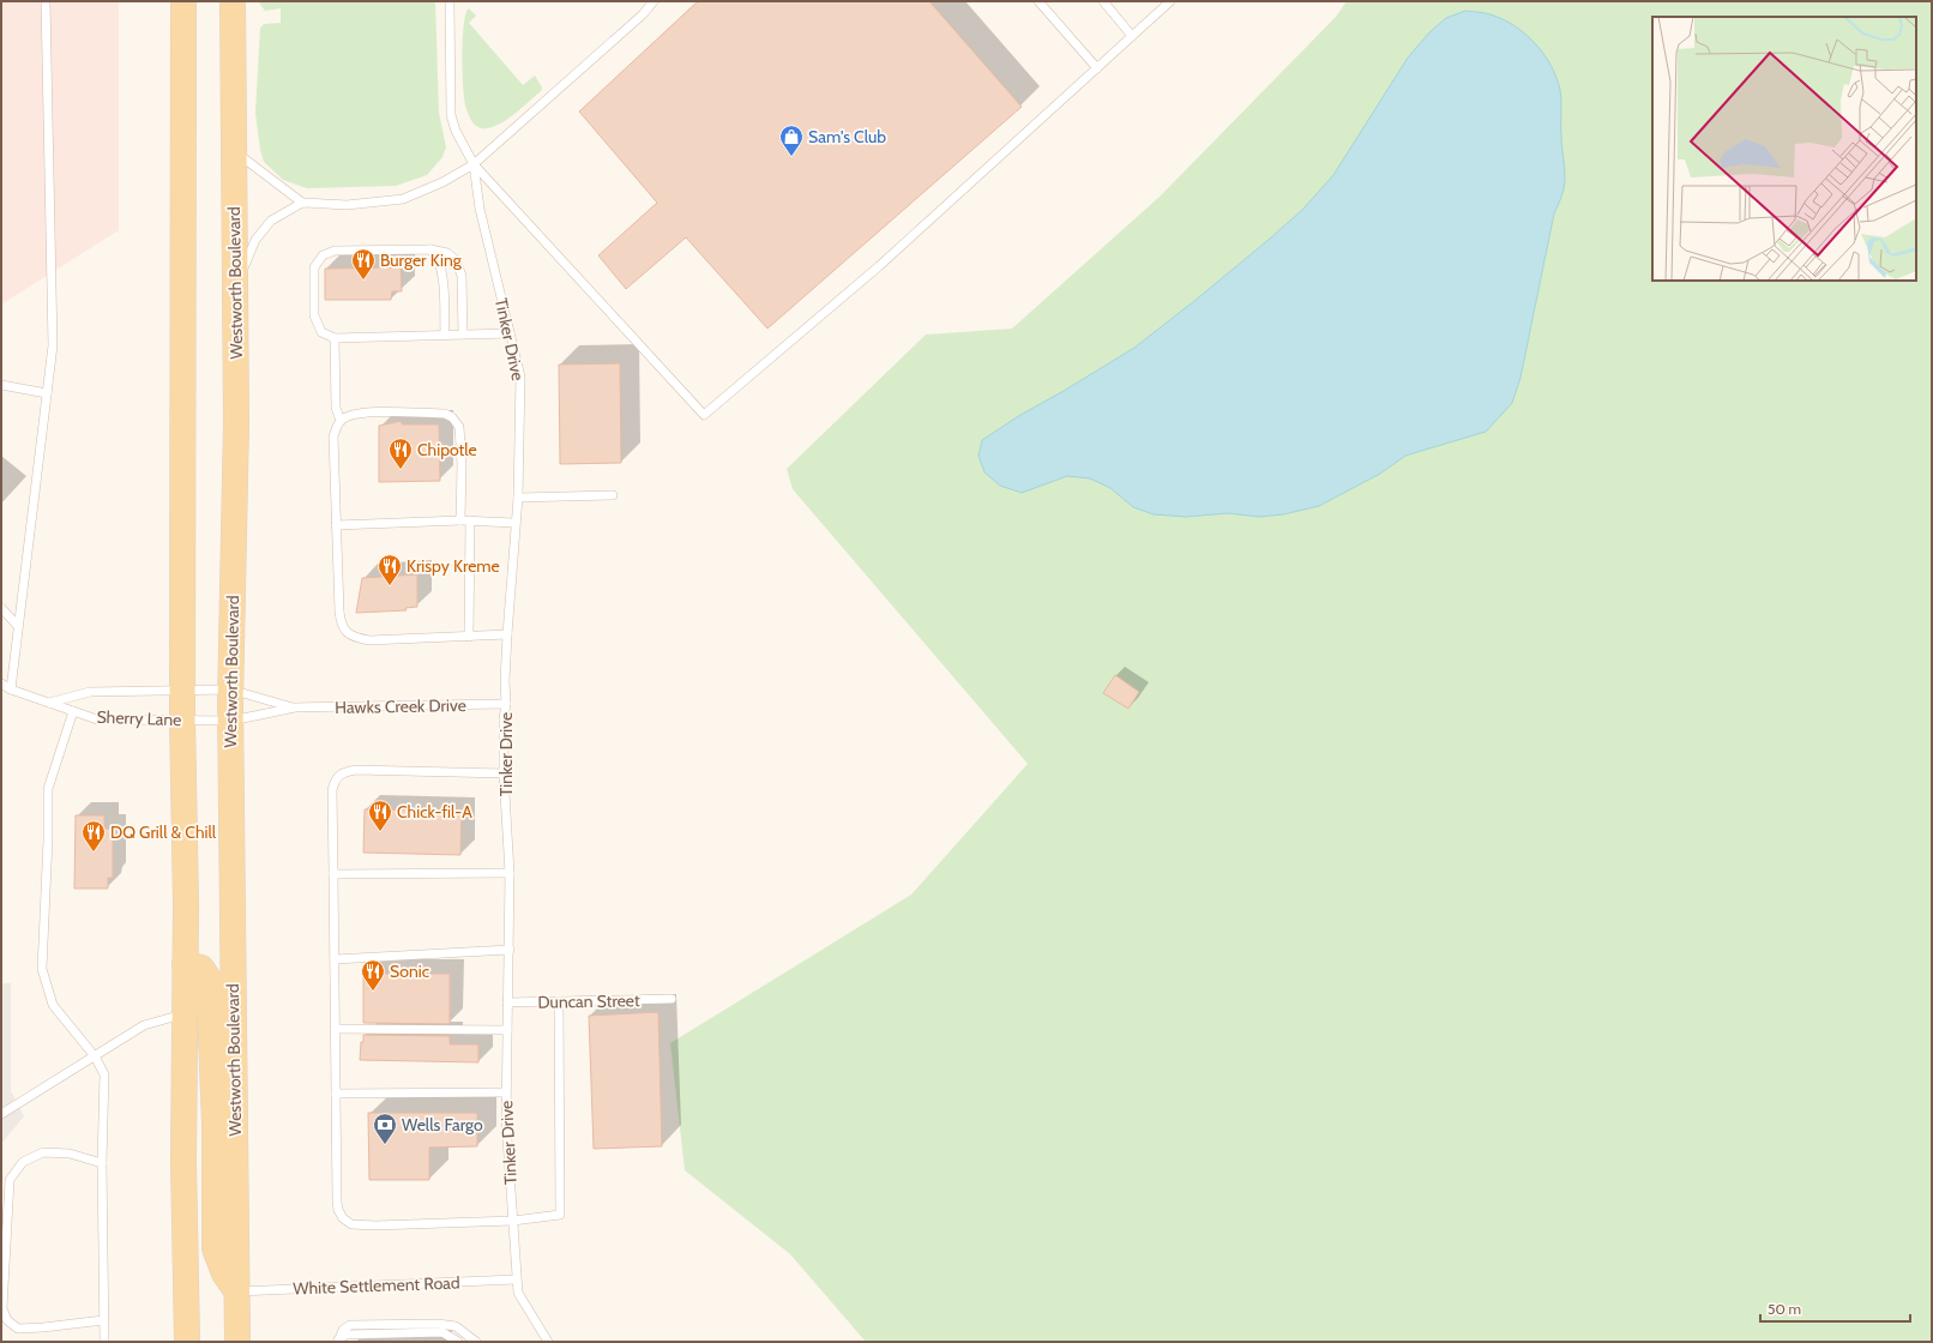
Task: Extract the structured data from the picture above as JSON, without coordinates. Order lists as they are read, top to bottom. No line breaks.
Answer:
{"streets":{"main road":["Westworth Boulevard"],"lane":["Tinker Drive","Hawks Creek Drive","Sherry Lane","Duncan Street","White Settlement Road"]},"crossings":[["Westworth Boulevard","Hawks Creek Drive"],["Westworth Boulevard","Sherry Lane"],["Westworth Boulevard","White Settlement Road"],["Tinker Drive","Hawks Creek Drive"],["Tinker Drive","Duncan Street"],["Tinker Drive","White Settlement Road"],["Hawks Creek Drive","Sherry Lane"]],"places":{"shop":["Sam's Club"],"restaurant":["Burger King","Chipotle","Krispy Kreme","Chick-fil-A","DQ Grill & Chill","Sonic"],"bank":["Wells Fargo"]},"scale_bar":"50 m"}
